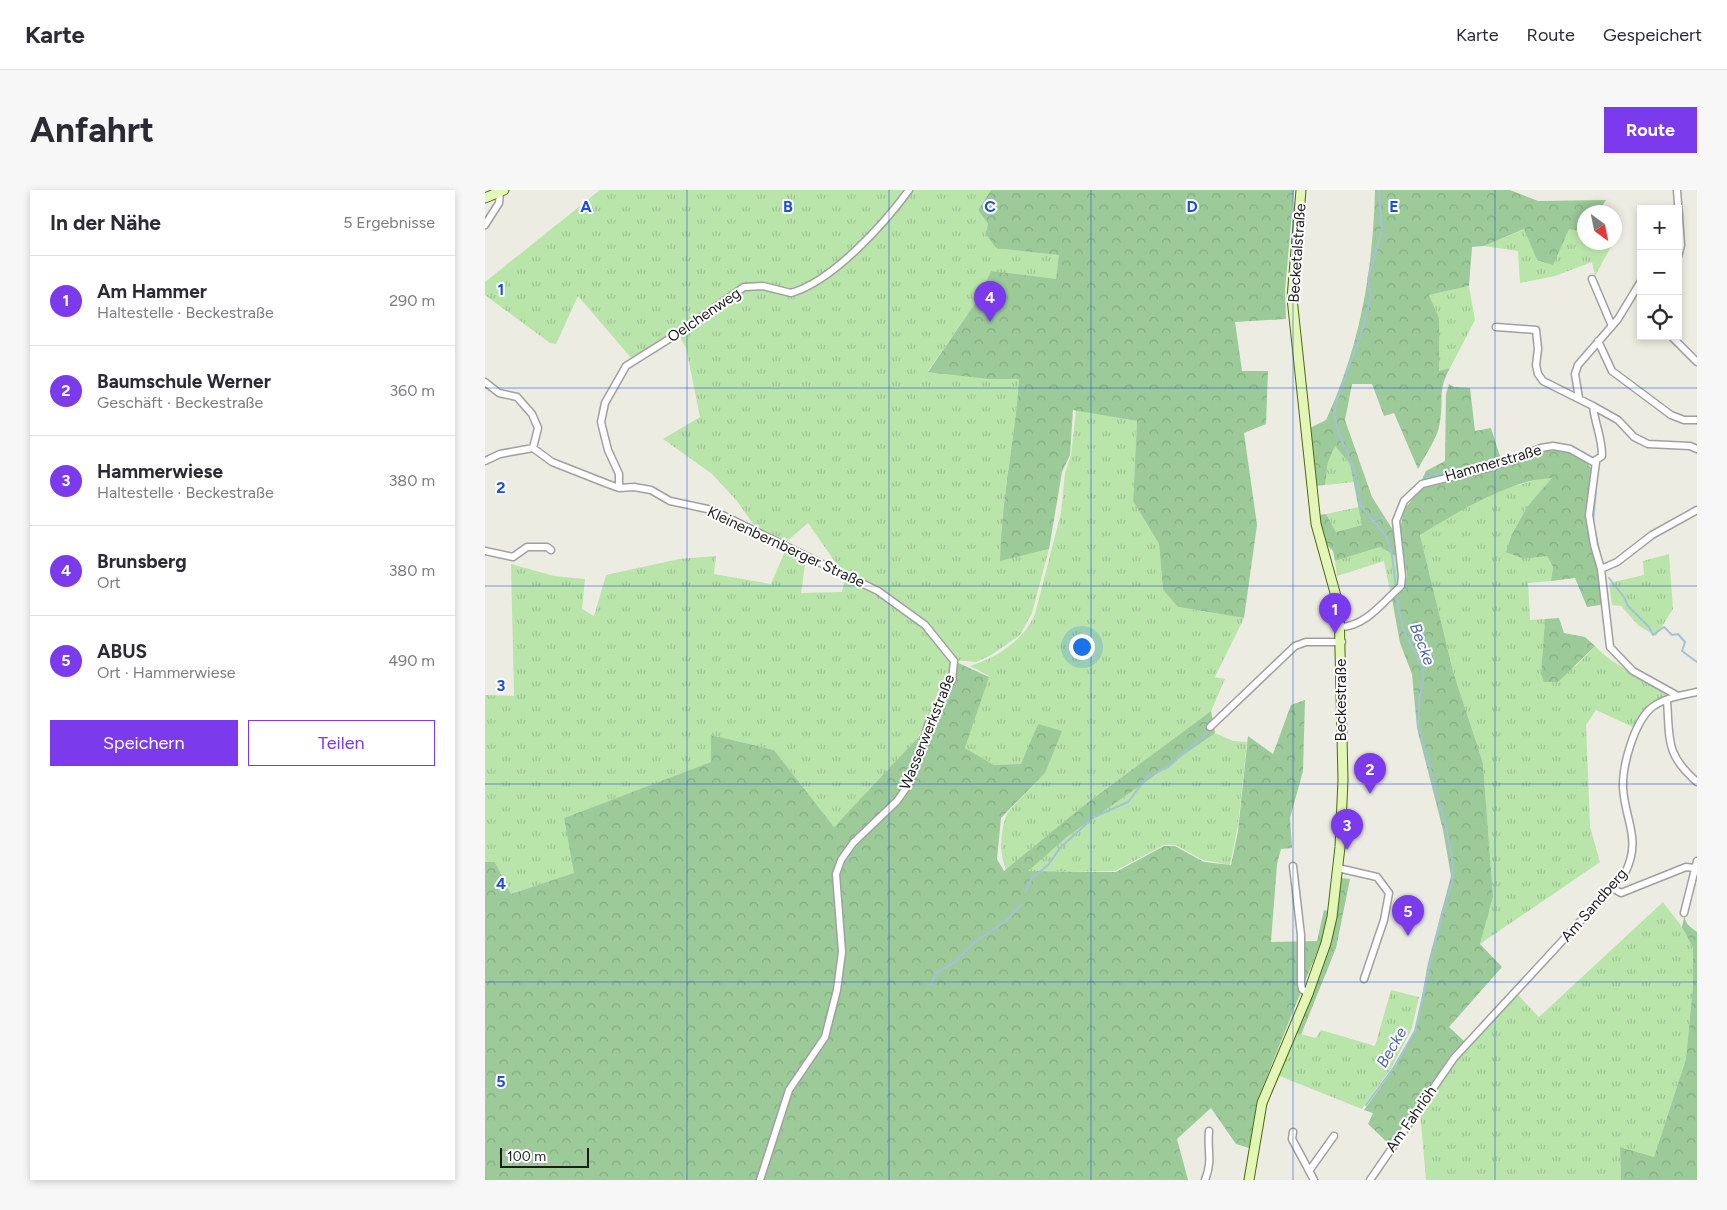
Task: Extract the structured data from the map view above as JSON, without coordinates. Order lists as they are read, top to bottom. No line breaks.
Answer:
{"streets":{"main road":["Becketalstraße","Beckestraße"],"street":["Oelchenweg","Hammerstraße","Kleinenbernberger Straße","Wasserwerkstraße","Am Sandberg","Am Fahrlöh"]},"crossings":[["Becketalstraße","Beckestraße"],["Oelchenweg","Kleinenbernberger Straße"],["Hammerstraße","Beckestraße"],["Kleinenbernberger Straße","Wasserwerkstraße"],["Am Sandberg","Am Fahrlöh"]],"water":["Becke"],"scale_bar":"100 m","north":"bottom right","page":{"header":"Karte","nav":["Karte","Route","Gespeichert"],"buttons":["Route",["Speichern","Teilen"]],"title":"Anfahrt","heading":["In der Nähe","5 Ergebnisse"],"map_buttons":["+","−"],"list":[{"mark":"1","name":"Am Hammer","note":"Haltestelle · Beckestraße","value":"290 m"},{"mark":"2","name":"Baumschule Werner","note":"Geschäft · Beckestraße","value":"360 m"},{"mark":"3","name":"Hammerwiese","note":"Haltestelle · Beckestraße","value":"380 m"},{"mark":"4","name":"Brunsberg","note":"Ort","value":"380 m"},{"mark":"5","name":"ABUS","note":"Ort · Hammerwiese","value":"490 m"}],"pins":["4","1","2","3","5"],"scale":"100 m"},"grid":{"columns":["A","B","C","D","E"],"rows":["1","2","3","4","5"]}}
